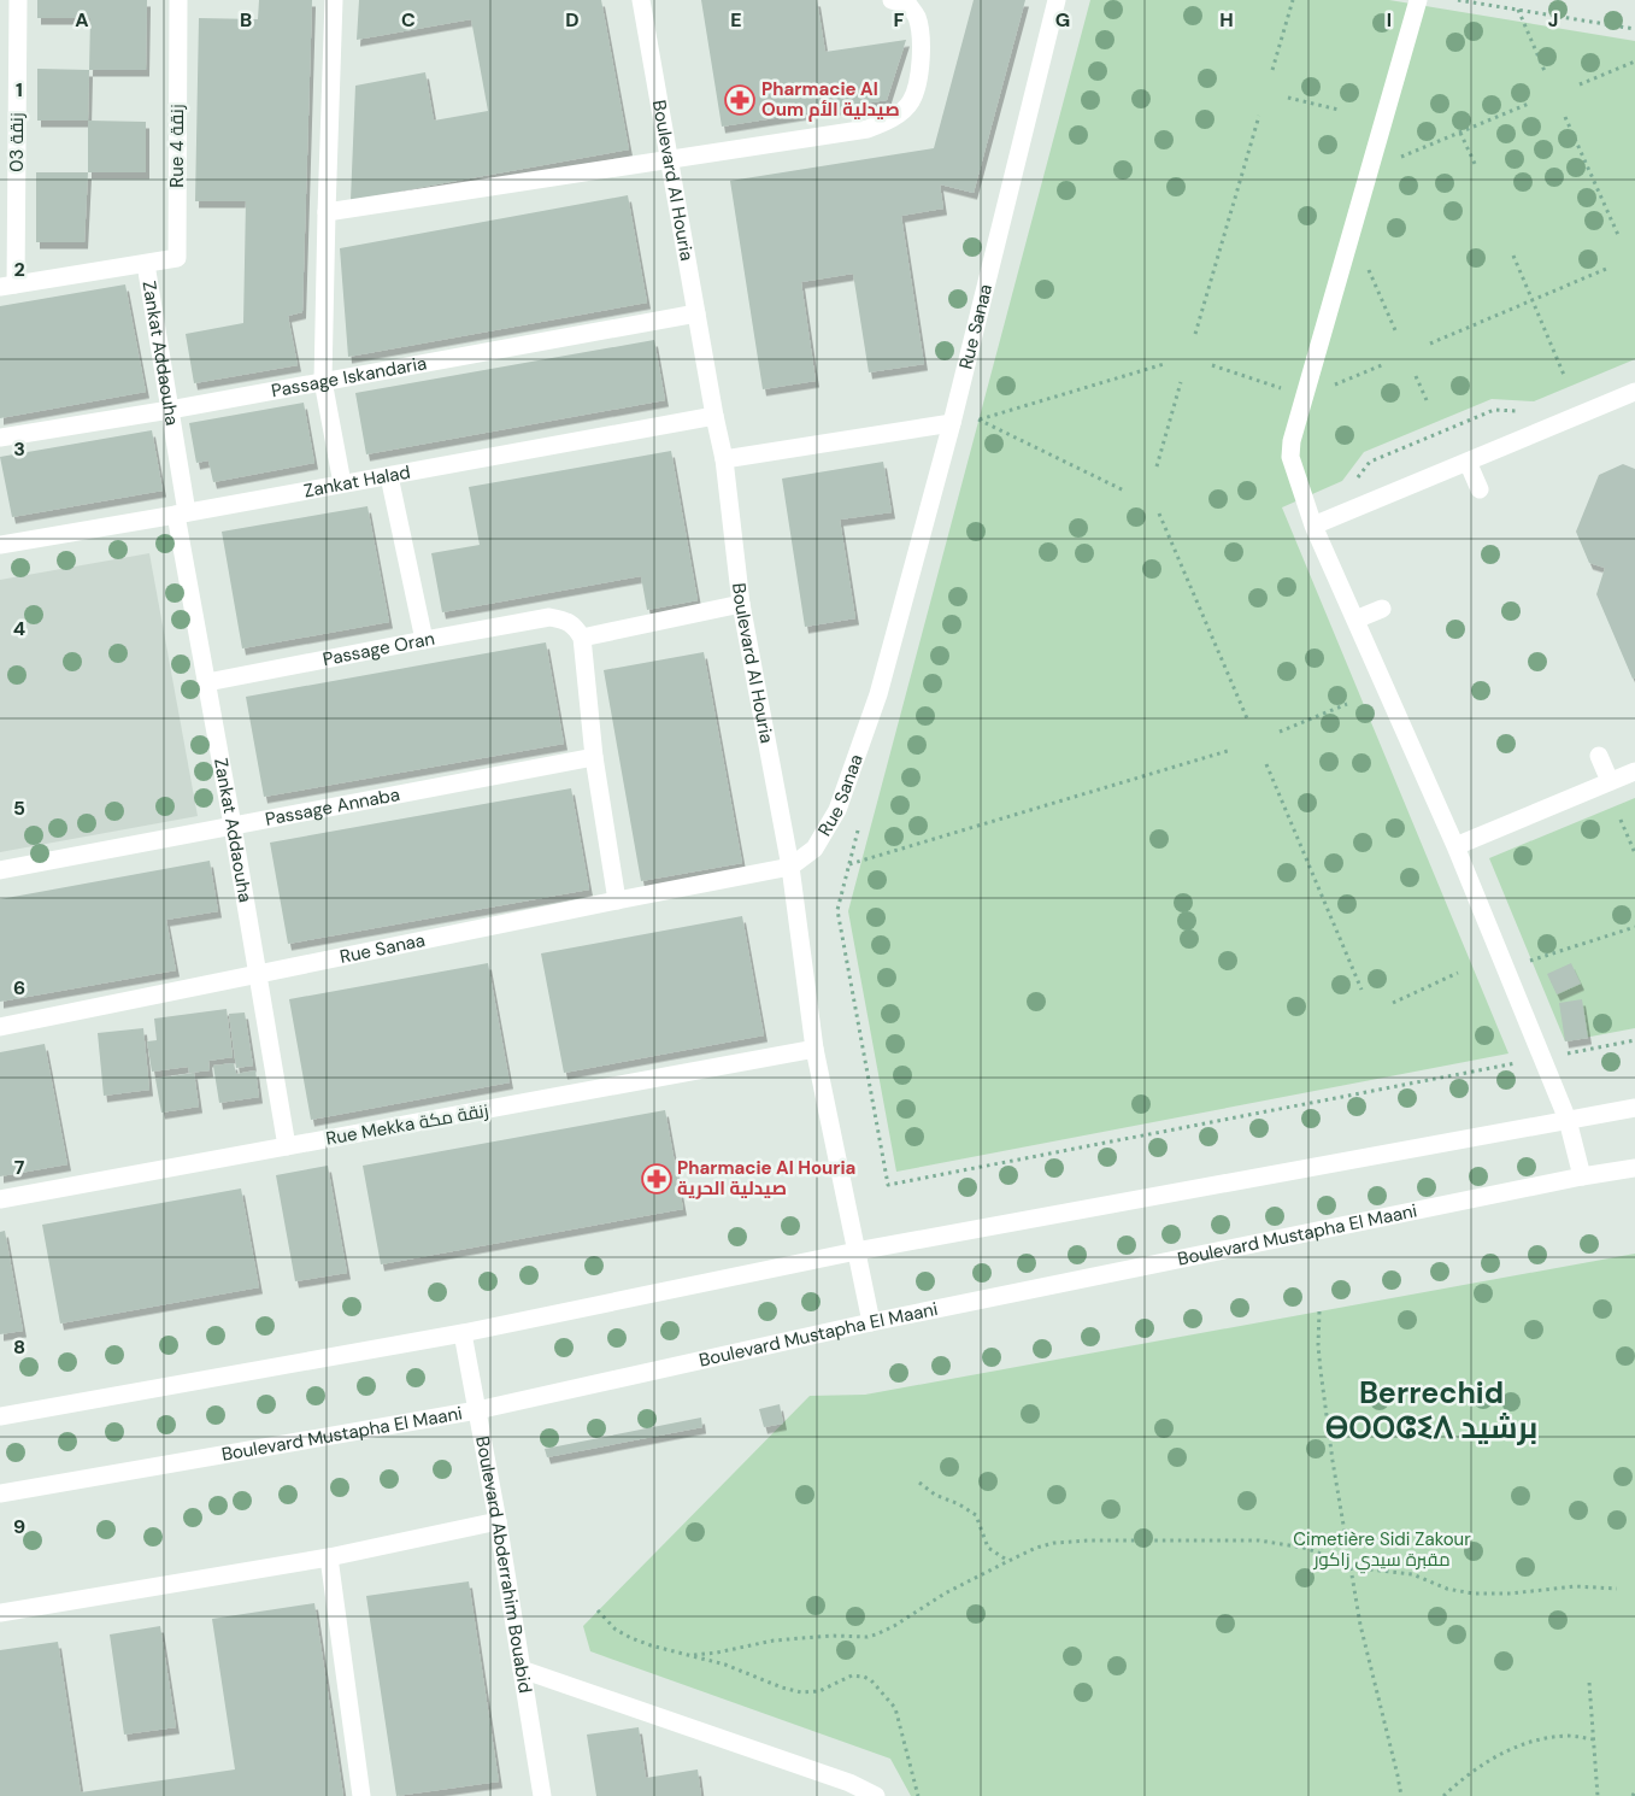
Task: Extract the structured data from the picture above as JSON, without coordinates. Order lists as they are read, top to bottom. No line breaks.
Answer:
{"streets":{"street":["زنقة 03","Rue 4 زنقة","Boulevard Al Houria","Rue Sanaa","Zankat Addaouha","Passage Iskandaria","Zankat Halad","Passage Oran","Passage Annaba","Rue Mekka زنقة مكة","Boulevard Mustapha El Maani","Boulevard Abderrahim Bouabid"]},"crossings":[["Rue 4 زنقة","Zankat Addaouha"],["Boulevard Al Houria","Rue Sanaa"],["Boulevard Al Houria","Passage Iskandaria"],["Boulevard Al Houria","Zankat Halad"],["Boulevard Al Houria","Rue Mekka زنقة مكة"],["Boulevard Al Houria","Boulevard Mustapha El Maani"],["Rue Sanaa","Zankat Addaouha"],["Zankat Addaouha","Passage Iskandaria"],["Zankat Addaouha","Zankat Halad"],["Zankat Addaouha","Passage Oran"],["Zankat Addaouha","Passage Annaba"],["Zankat Addaouha","Rue Mekka زنقة مكة"],["Boulevard Mustapha El Maani","Boulevard Abderrahim Bouabid"]],"districts":["Berrechid ⴱⵔⵔⵛⵉⴷ برشيد"],"parks":["Cimetière Sidi Zakour مقبرة سيدي زاكور"],"places":{"pharmacy":["Pharmacie Al Oum صيدلية الأم","Pharmacie Al Houria صيدلية الحرية"]},"grid":{"columns":["A","B","C","D","E","F","G","H","I","J"],"rows":["1","2","3","4","5","6","7","8","9"]}}
